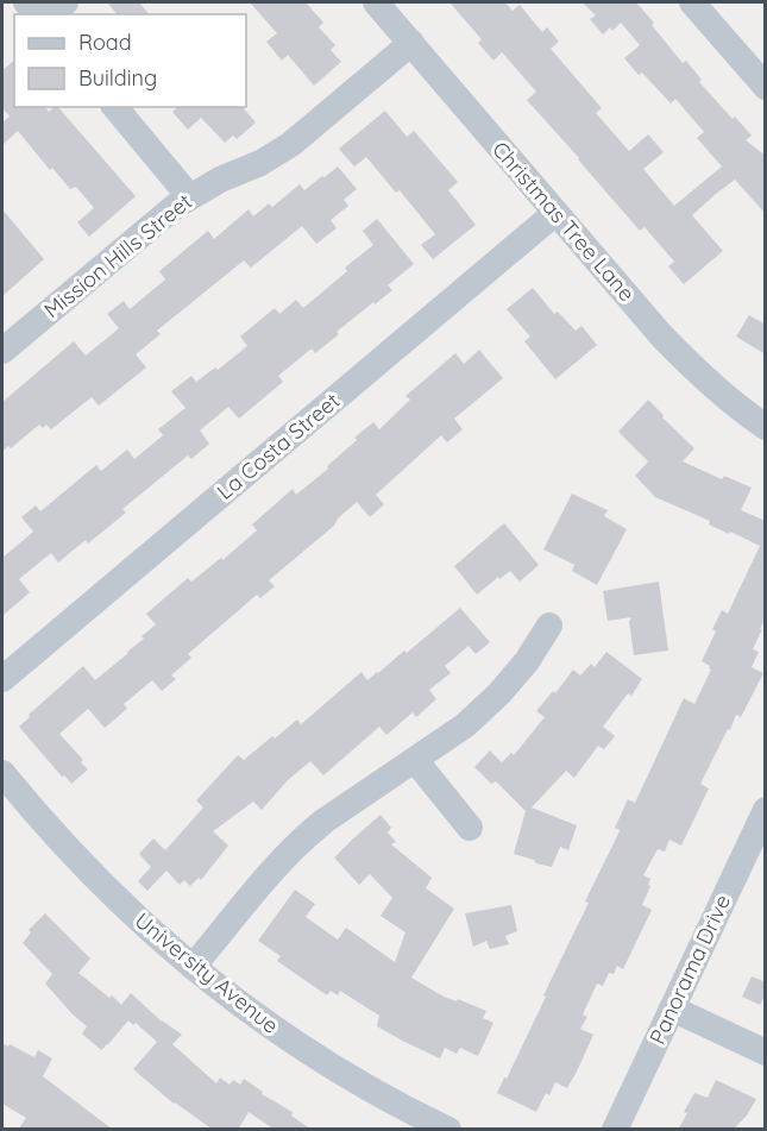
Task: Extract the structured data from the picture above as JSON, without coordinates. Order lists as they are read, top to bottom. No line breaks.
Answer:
{"streets":{"street":["Christmas Tree Lane","Mission Hills Street","La Costa Street","Panorama Drive","University Avenue"]},"crossings":[["Christmas Tree Lane","Mission Hills Street"],["Christmas Tree Lane","La Costa Street"]],"legend":["Road","Building"]}
